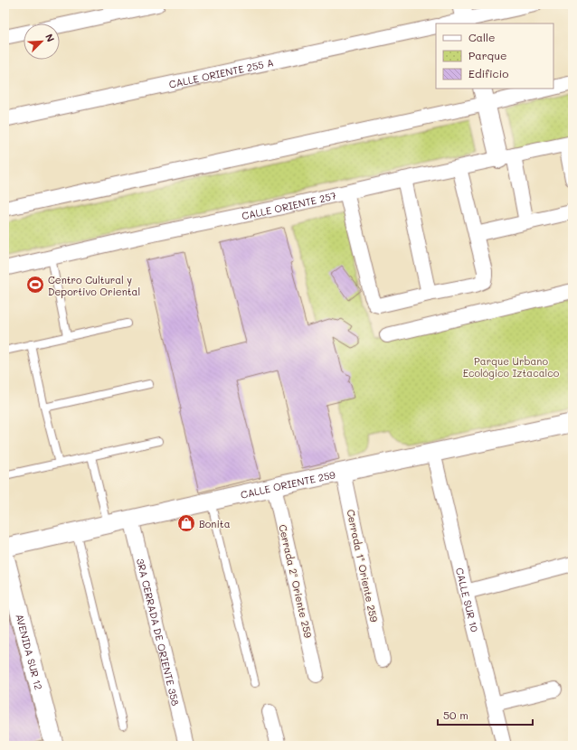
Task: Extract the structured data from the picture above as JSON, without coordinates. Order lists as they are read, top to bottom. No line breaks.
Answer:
{"streets":{"street":["CALLE ORIENTE 255 A","CALLE ORIENTE 257","CALLE ORIENTE 259","Cerrada 1ª Oriente 259","Cerrada 2ª Oriente 259","CALLE SUR 10","3RA CERRADA DE ORIENTE 358","AVENIDA SUR 12"]},"crossings":[["CALLE ORIENTE 259","Cerrada 1ª Oriente 259"],["CALLE ORIENTE 259","Cerrada 2ª Oriente 259"],["CALLE ORIENTE 259","CALLE SUR 10"],["CALLE ORIENTE 259","3RA CERRADA DE ORIENTE 358"]],"parks":["Parque Urbano Ecológico Iztacalco"],"places":{"sports":["Centro Cultural y Deportivo Oriental"],"shop":["Bonita"]},"legend":["Calle","Parque","Edificio"],"scale_bar":"50 m","north":"top right"}
